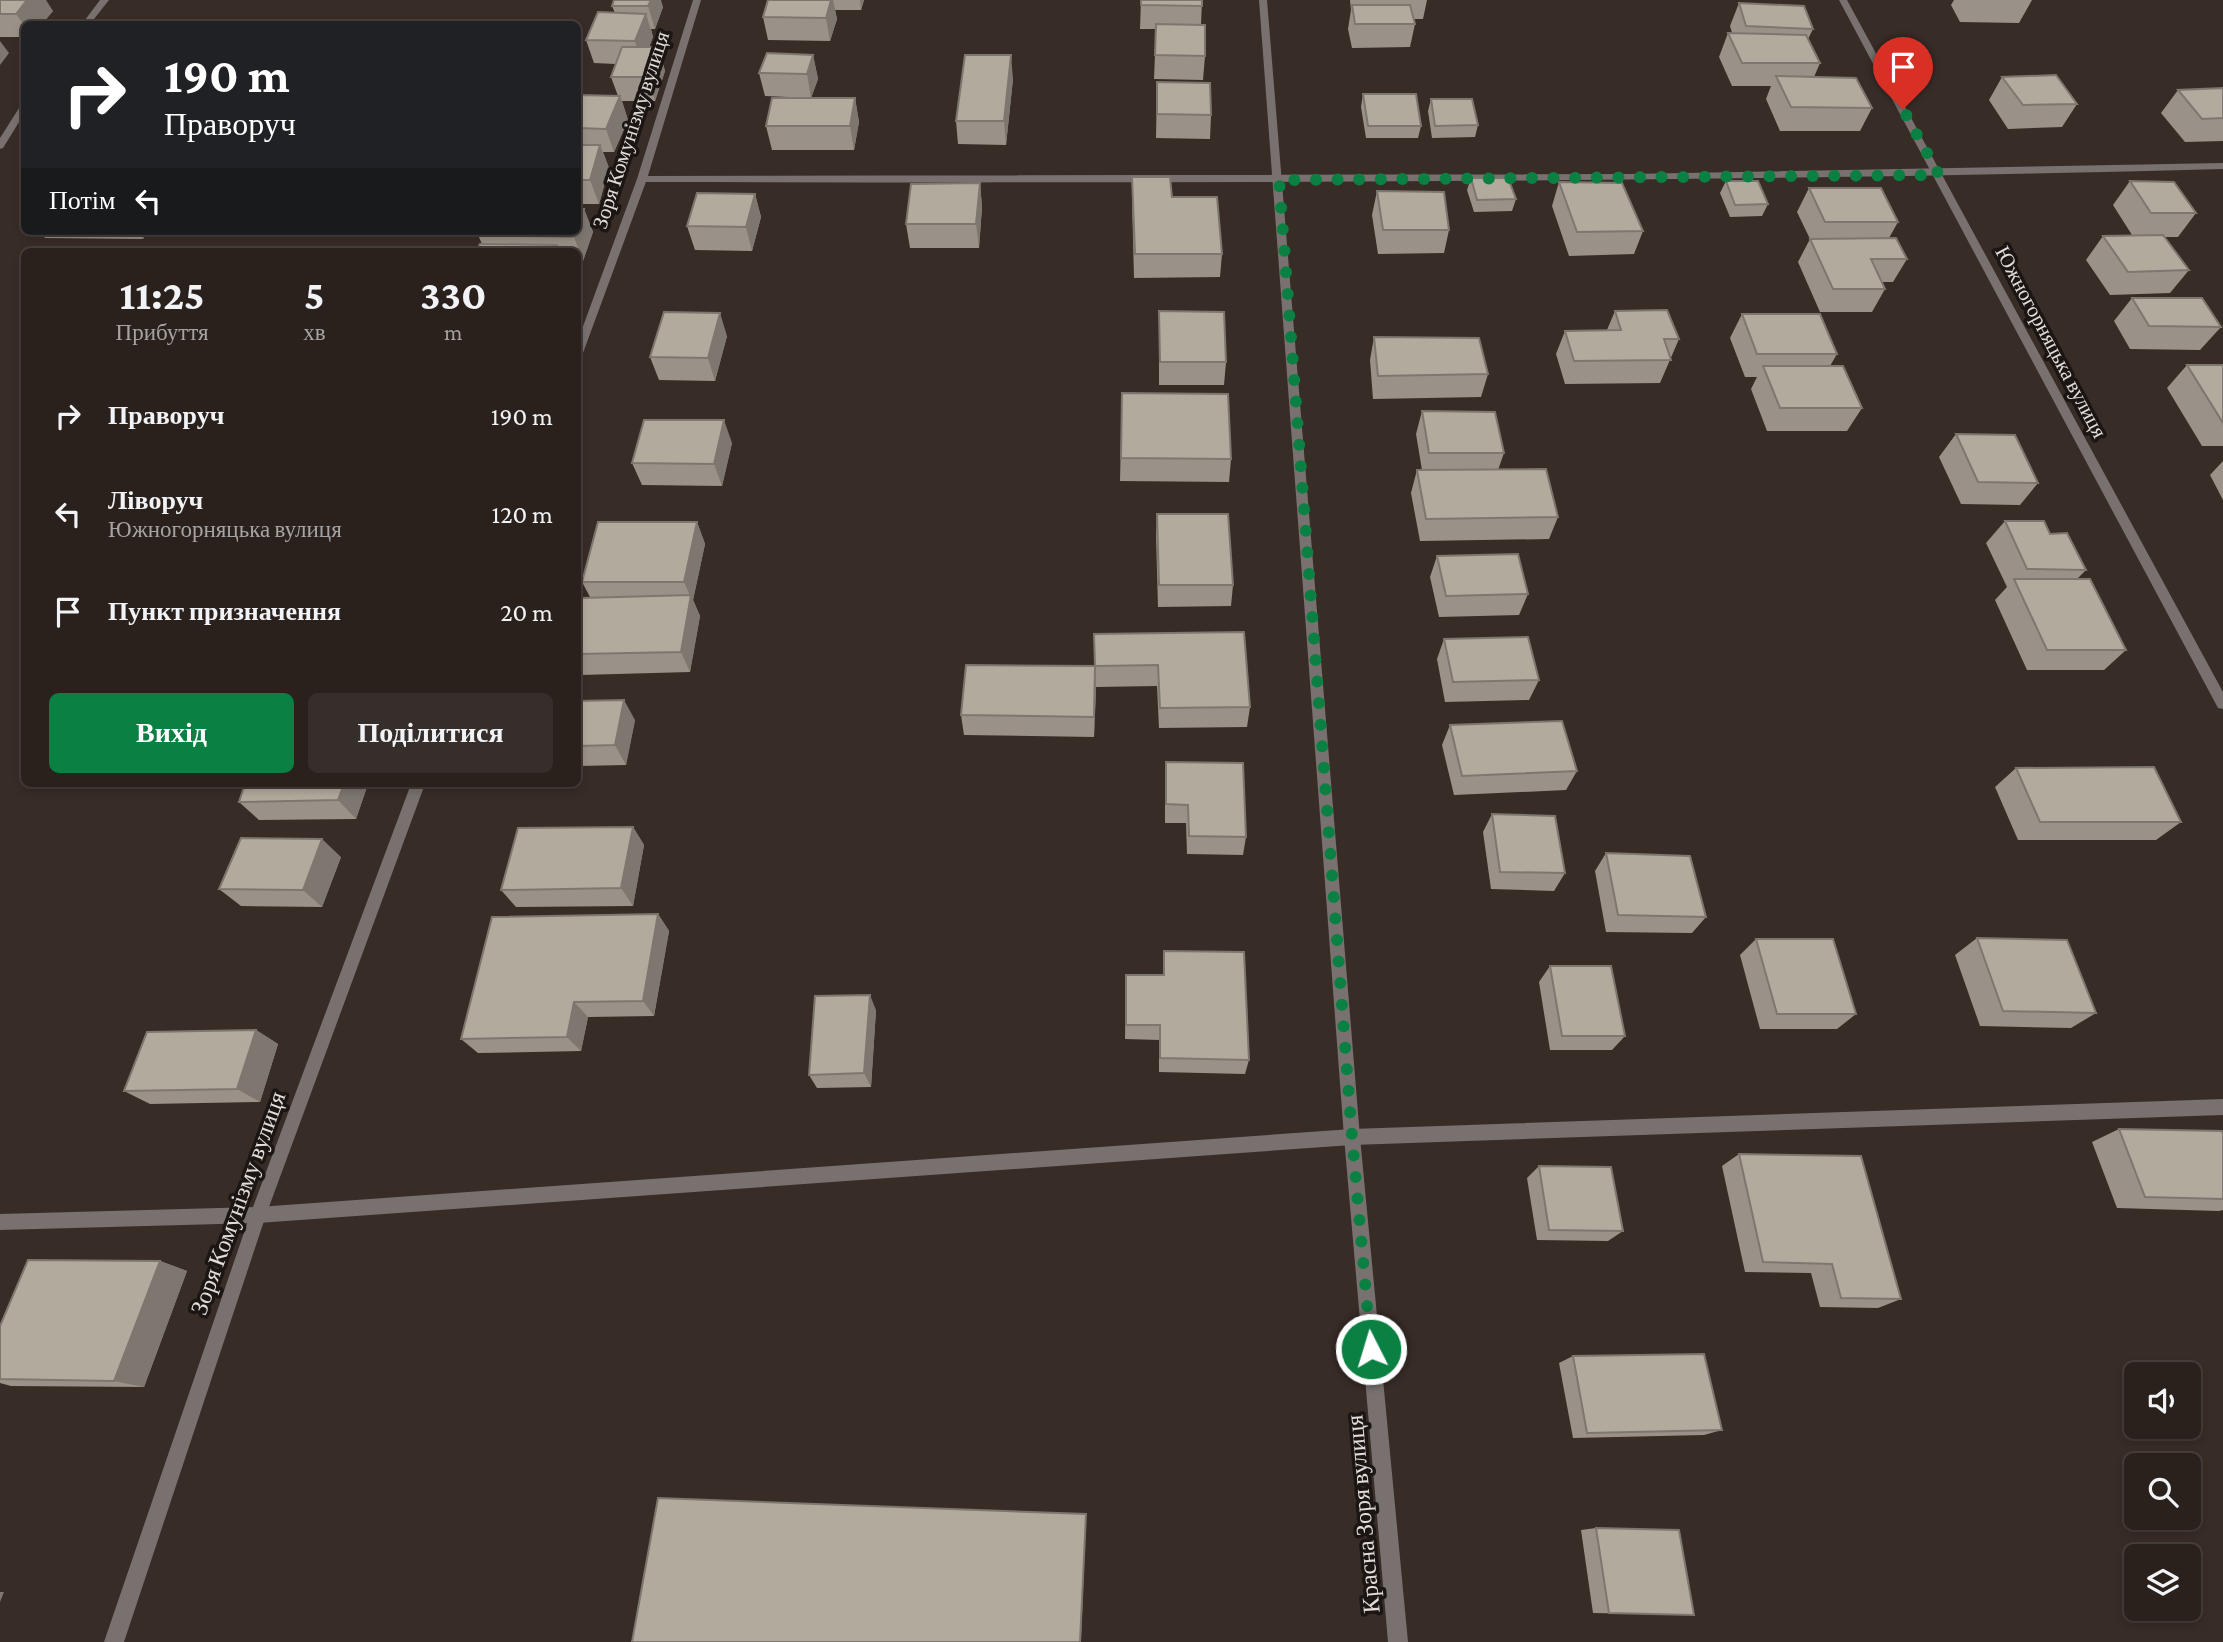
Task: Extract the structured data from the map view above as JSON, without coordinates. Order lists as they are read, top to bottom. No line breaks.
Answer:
{"streets":{"street":["Зоря Комунізму вулиця","Южногорняцька вулиця","Красна Зоря вулиця"]},"page":{"turn":["190 m","Праворуч"],"then":"Потім","eta":["11:25","Прибуття","5","хв","330","m"],"list":[{"name":"Праворуч","value":"190 m"},{"name":"Ліворуч","note":"Южногорняцька вулиця","value":"120 m"},{"name":"Пункт призначення","value":"20 m"}],"buttons":["Вихід","Поділитися"]}}
